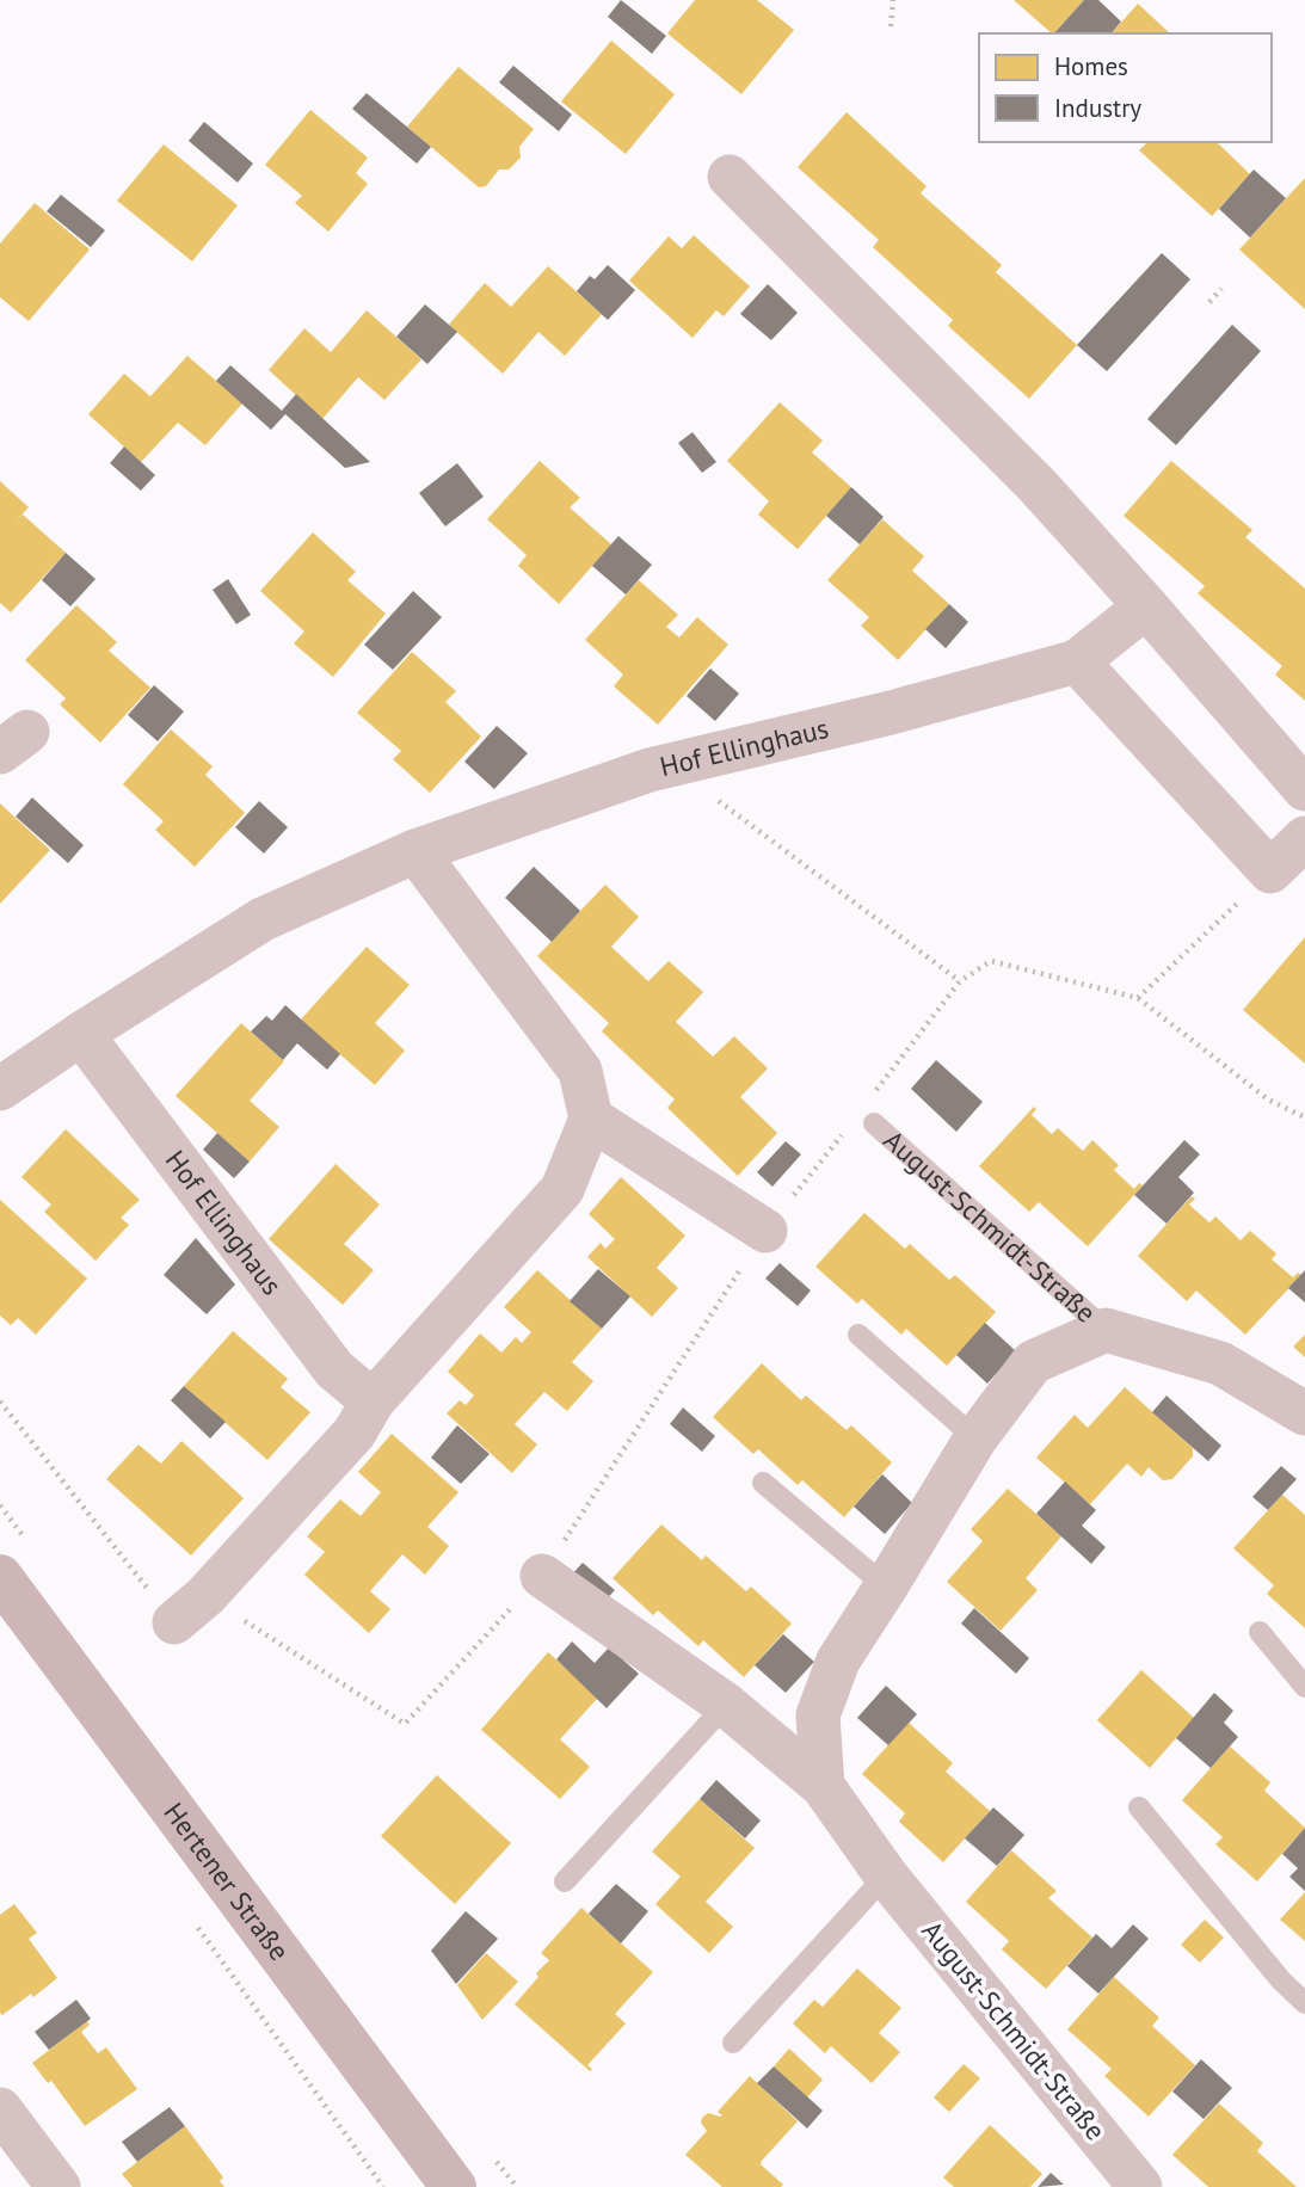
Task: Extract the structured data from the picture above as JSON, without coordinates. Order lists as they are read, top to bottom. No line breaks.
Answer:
{"streets":{"main road":["Hertener Straße"],"street":["Hof Ellinghaus","August-Schmidt-Straße"]},"legend":["Homes","Industry"]}
